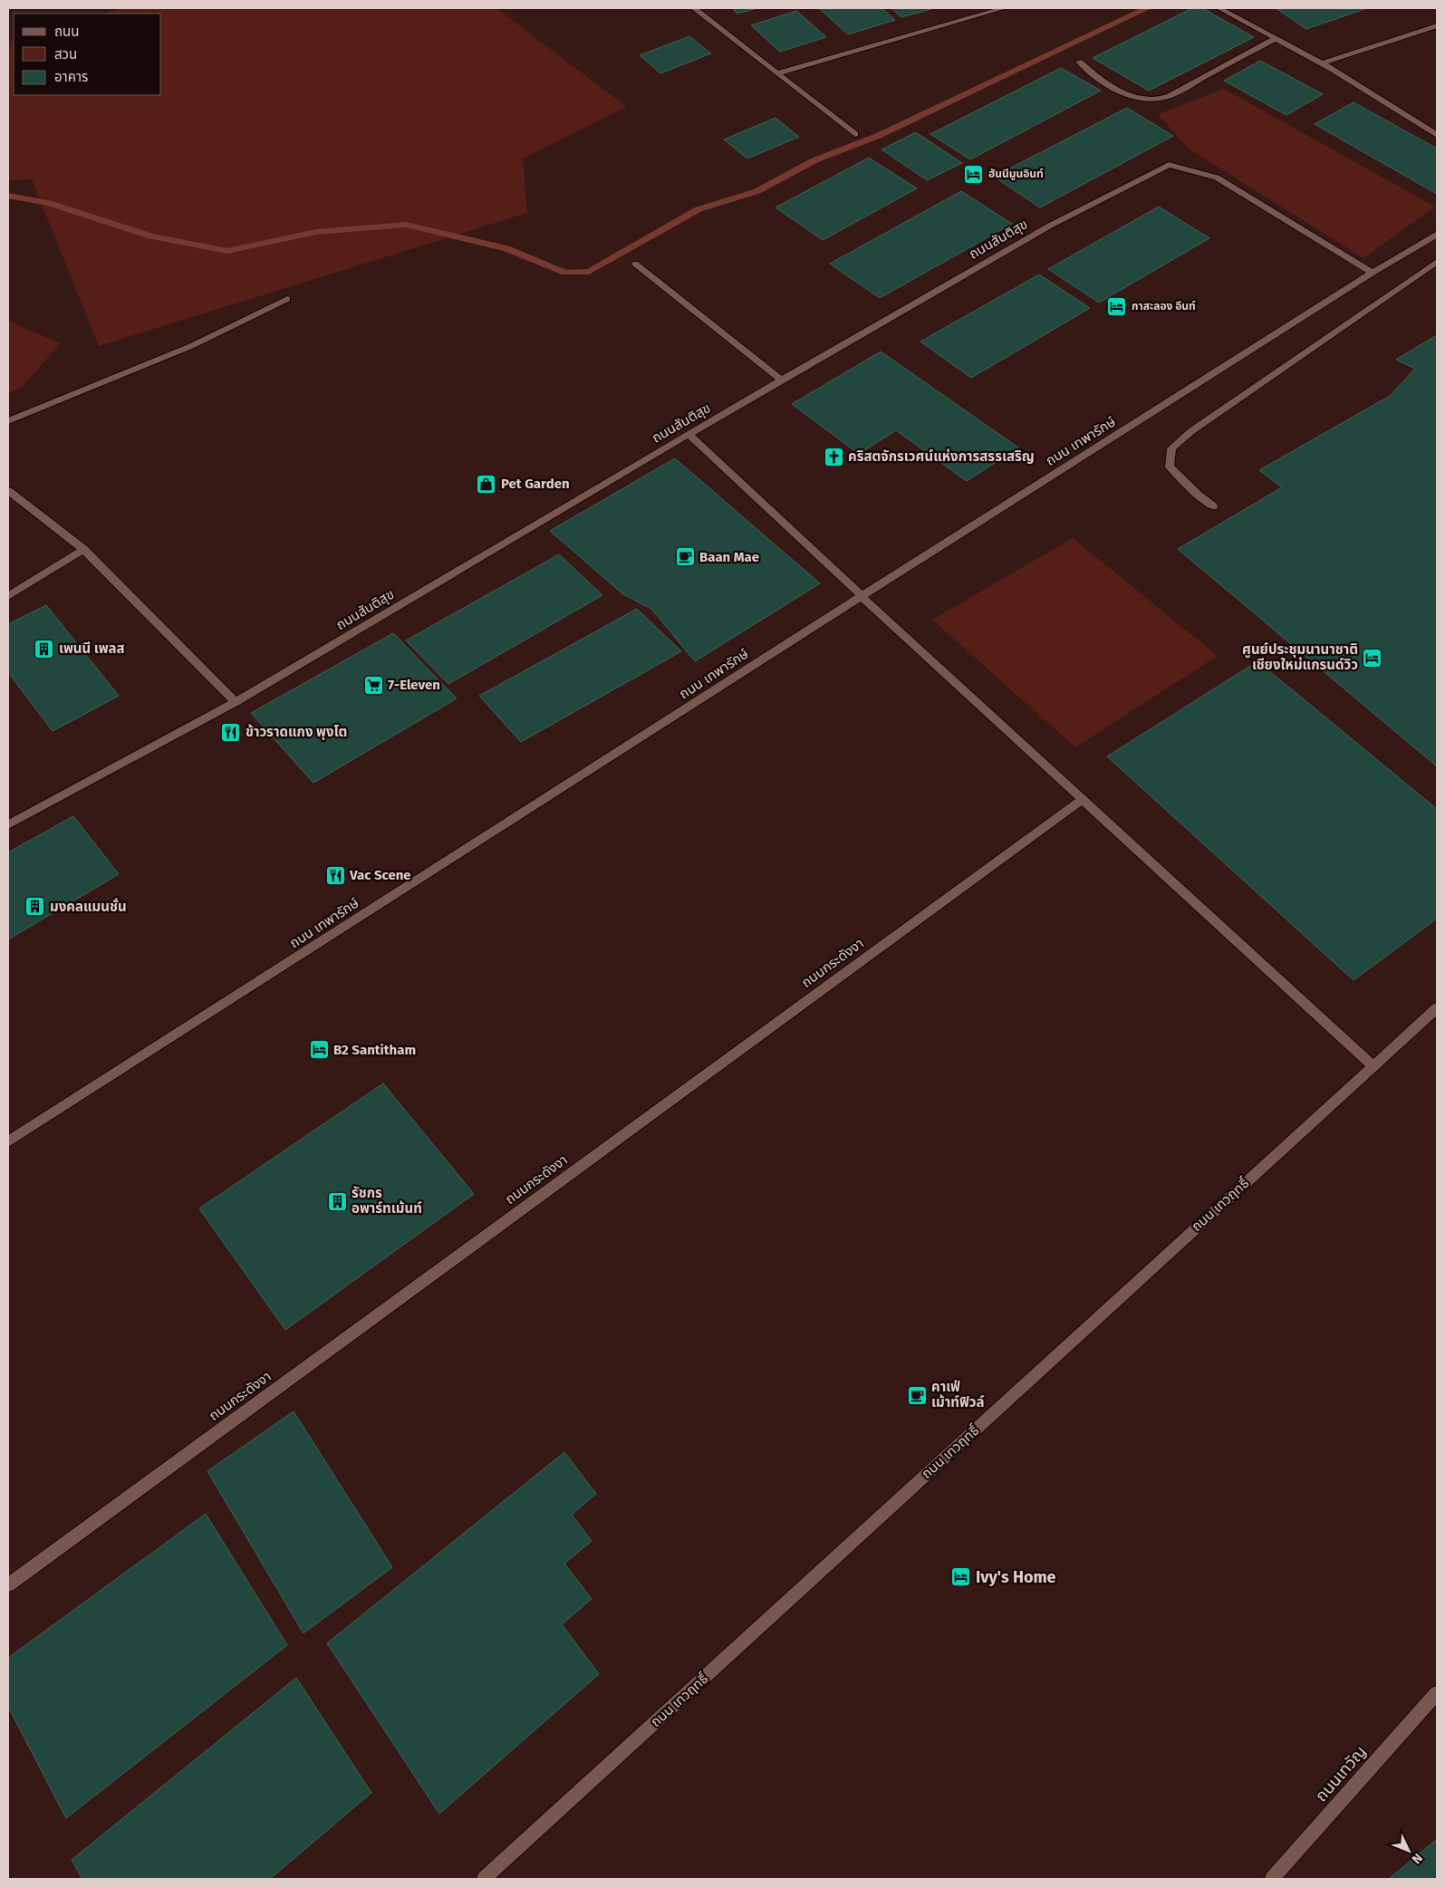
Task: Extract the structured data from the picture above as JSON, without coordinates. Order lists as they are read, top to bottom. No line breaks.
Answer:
{"streets":{"street":["ถนนสันติสุข","ถนน เทพารักษ์","ถนนกระดังงา","ถนน เทวฤทธิ์","ถนนเทวัญ"]},"crossings":[["ถนนสันติสุข","ถนน เทพารักษ์"]],"places":{"hotel":["ฮันนีมูนอินท์","กาสะลอง อีนท์","ศูนย์ประชุมนานาชาติ เชียงใหม่แกรนด์วิว","B2 Santitham","Ivy's Home"],"church":["คริสตจักรเวศน์แห่งการสรรเสริญ"],"shop":["Pet Garden"],"cafe":["Baan Mae","คาเฟ่ เม้าท์ฟิวล์"],"building":["เพนนี เพลส","มงคลแมนชั่น","รัชกร อพาร์ทเม้นท์"],"supermarket":["7-Eleven"],"restaurant":["ข้าวราดแกง พุงโต","Vac Scene"]},"legend":["ถนน","สวน","อาคาร"],"north":"bottom right"}
